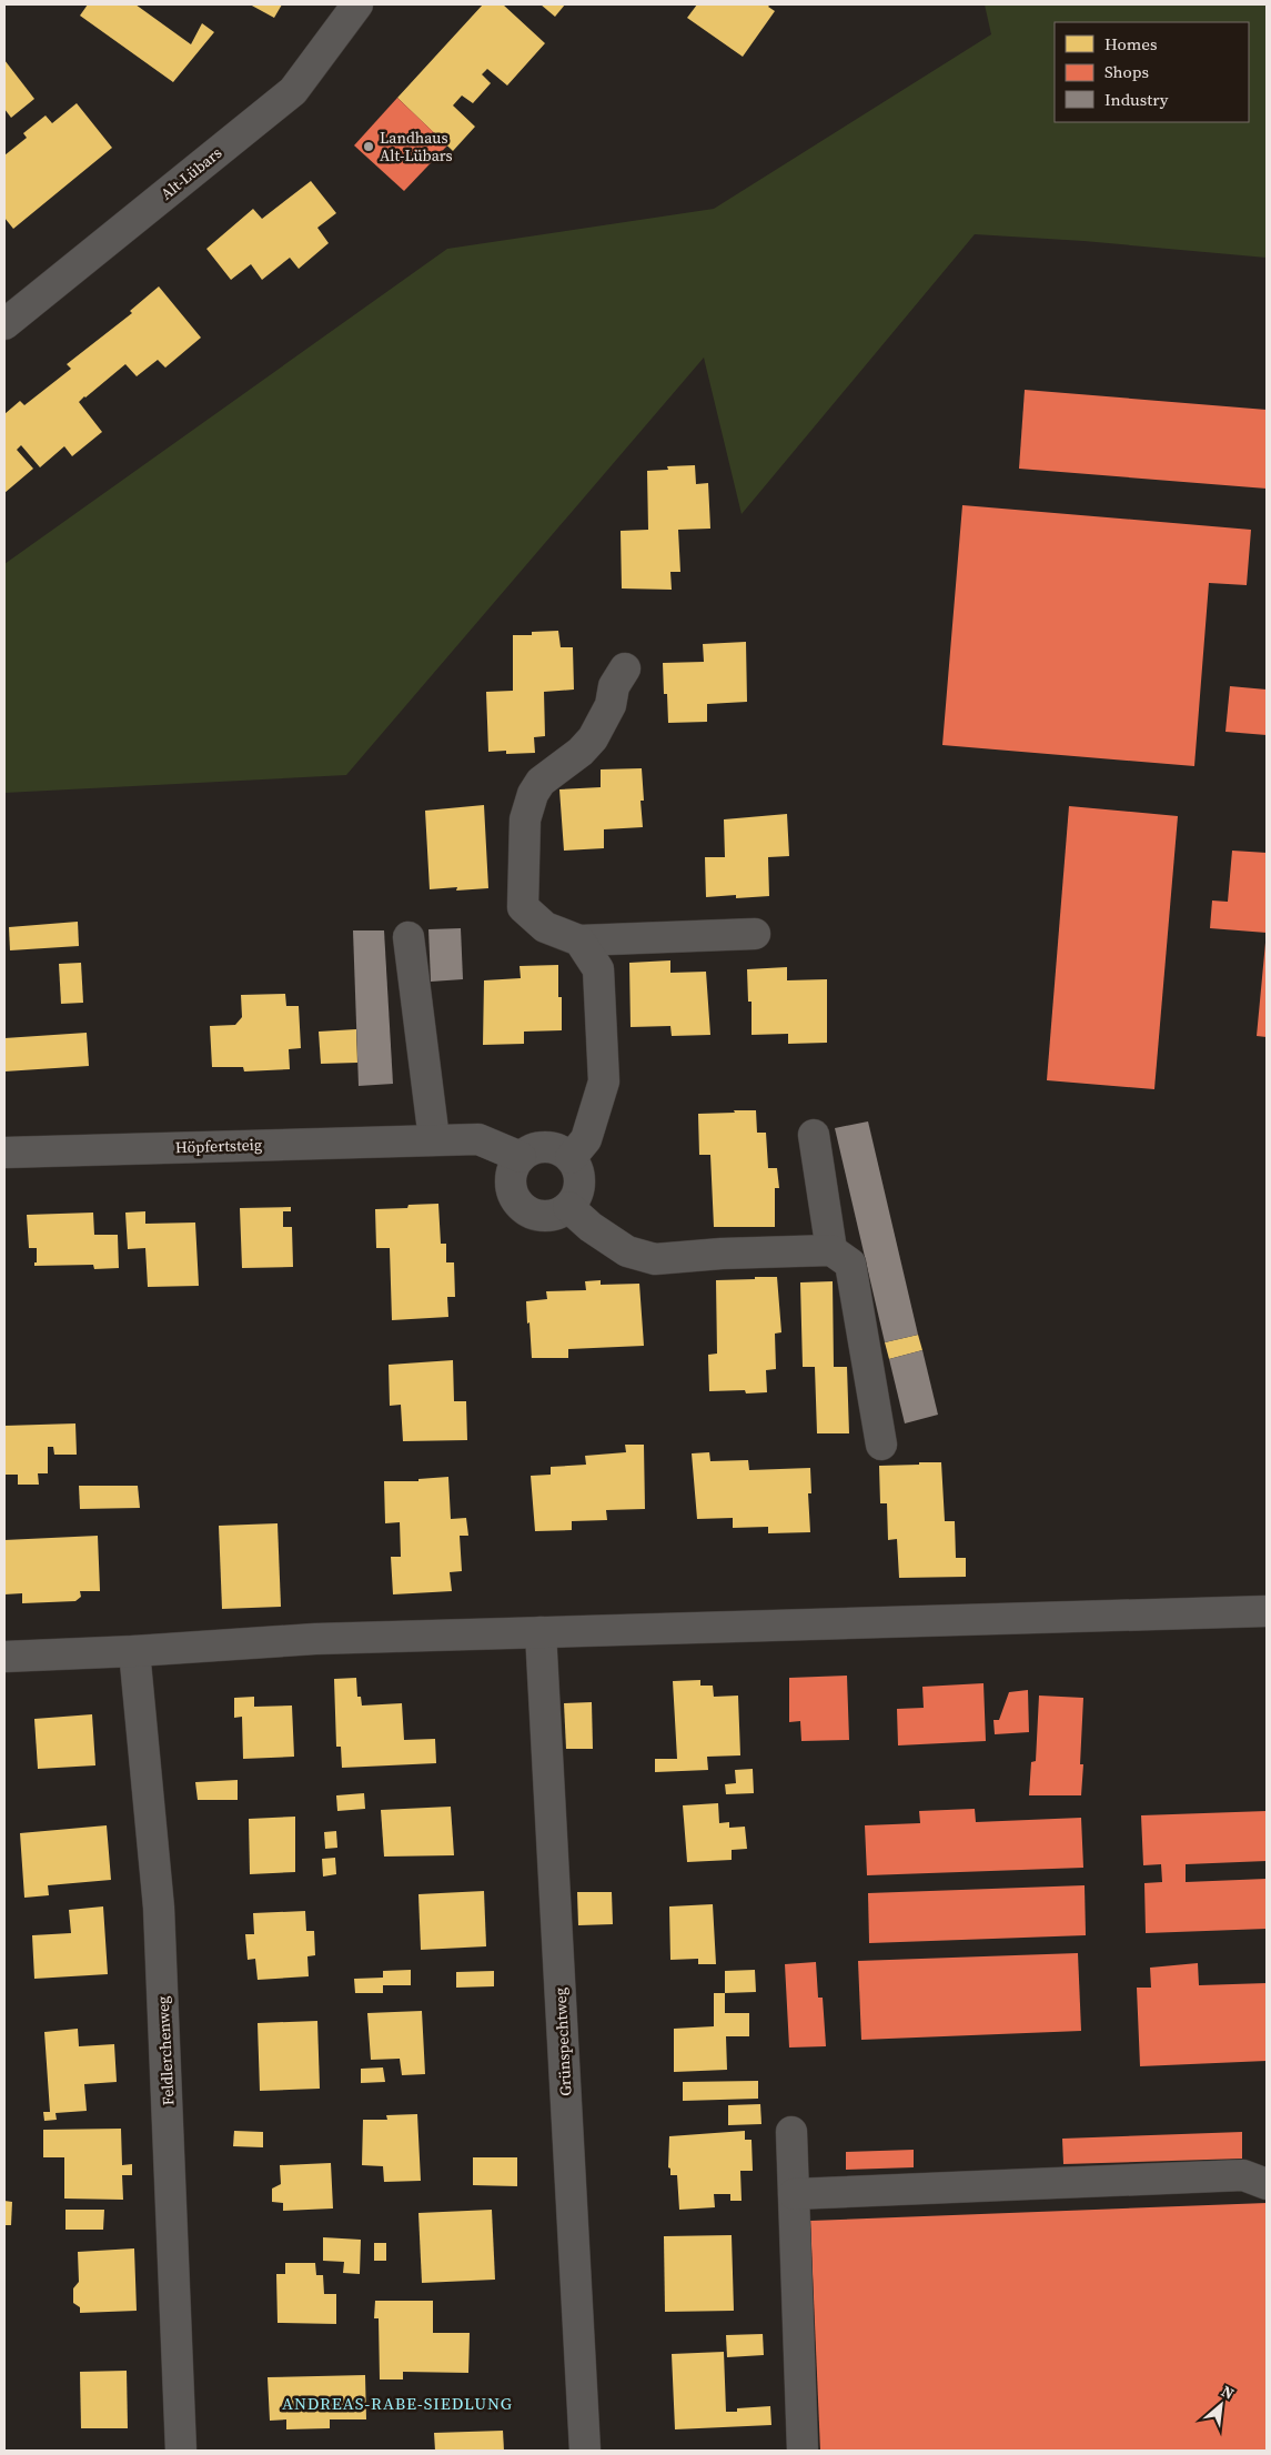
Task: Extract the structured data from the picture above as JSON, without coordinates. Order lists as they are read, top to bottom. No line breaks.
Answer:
{"streets":{"street":["Alt-Lübars","Höpfertsteig","Grünspechtweg","Feldlerchenweg"]},"districts":["ANDREAS-RABE-SIEDLUNG"],"places":["Landhaus Alt-Lübars"],"legend":["Homes","Shops","Industry"],"north":"top right"}
